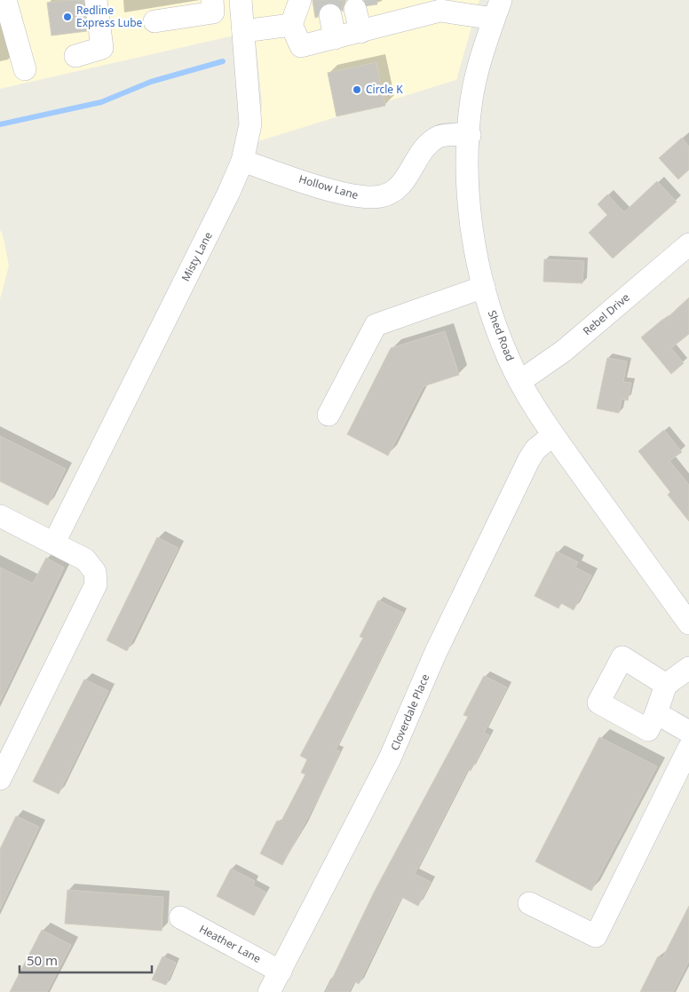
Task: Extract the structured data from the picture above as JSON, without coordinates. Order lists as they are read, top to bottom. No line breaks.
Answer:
{"streets":{"street":["Hollow Lane","Misty Lane","Rebel Drive","Shed Road","Cloverdale Place","Heather Lane"]},"crossings":[["Hollow Lane","Misty Lane"],["Hollow Lane","Shed Road"],["Rebel Drive","Shed Road"],["Shed Road","Cloverdale Place"],["Cloverdale Place","Heather Lane"]],"places":["Redline Express Lube","Circle K"],"scale_bar":"50 m"}
